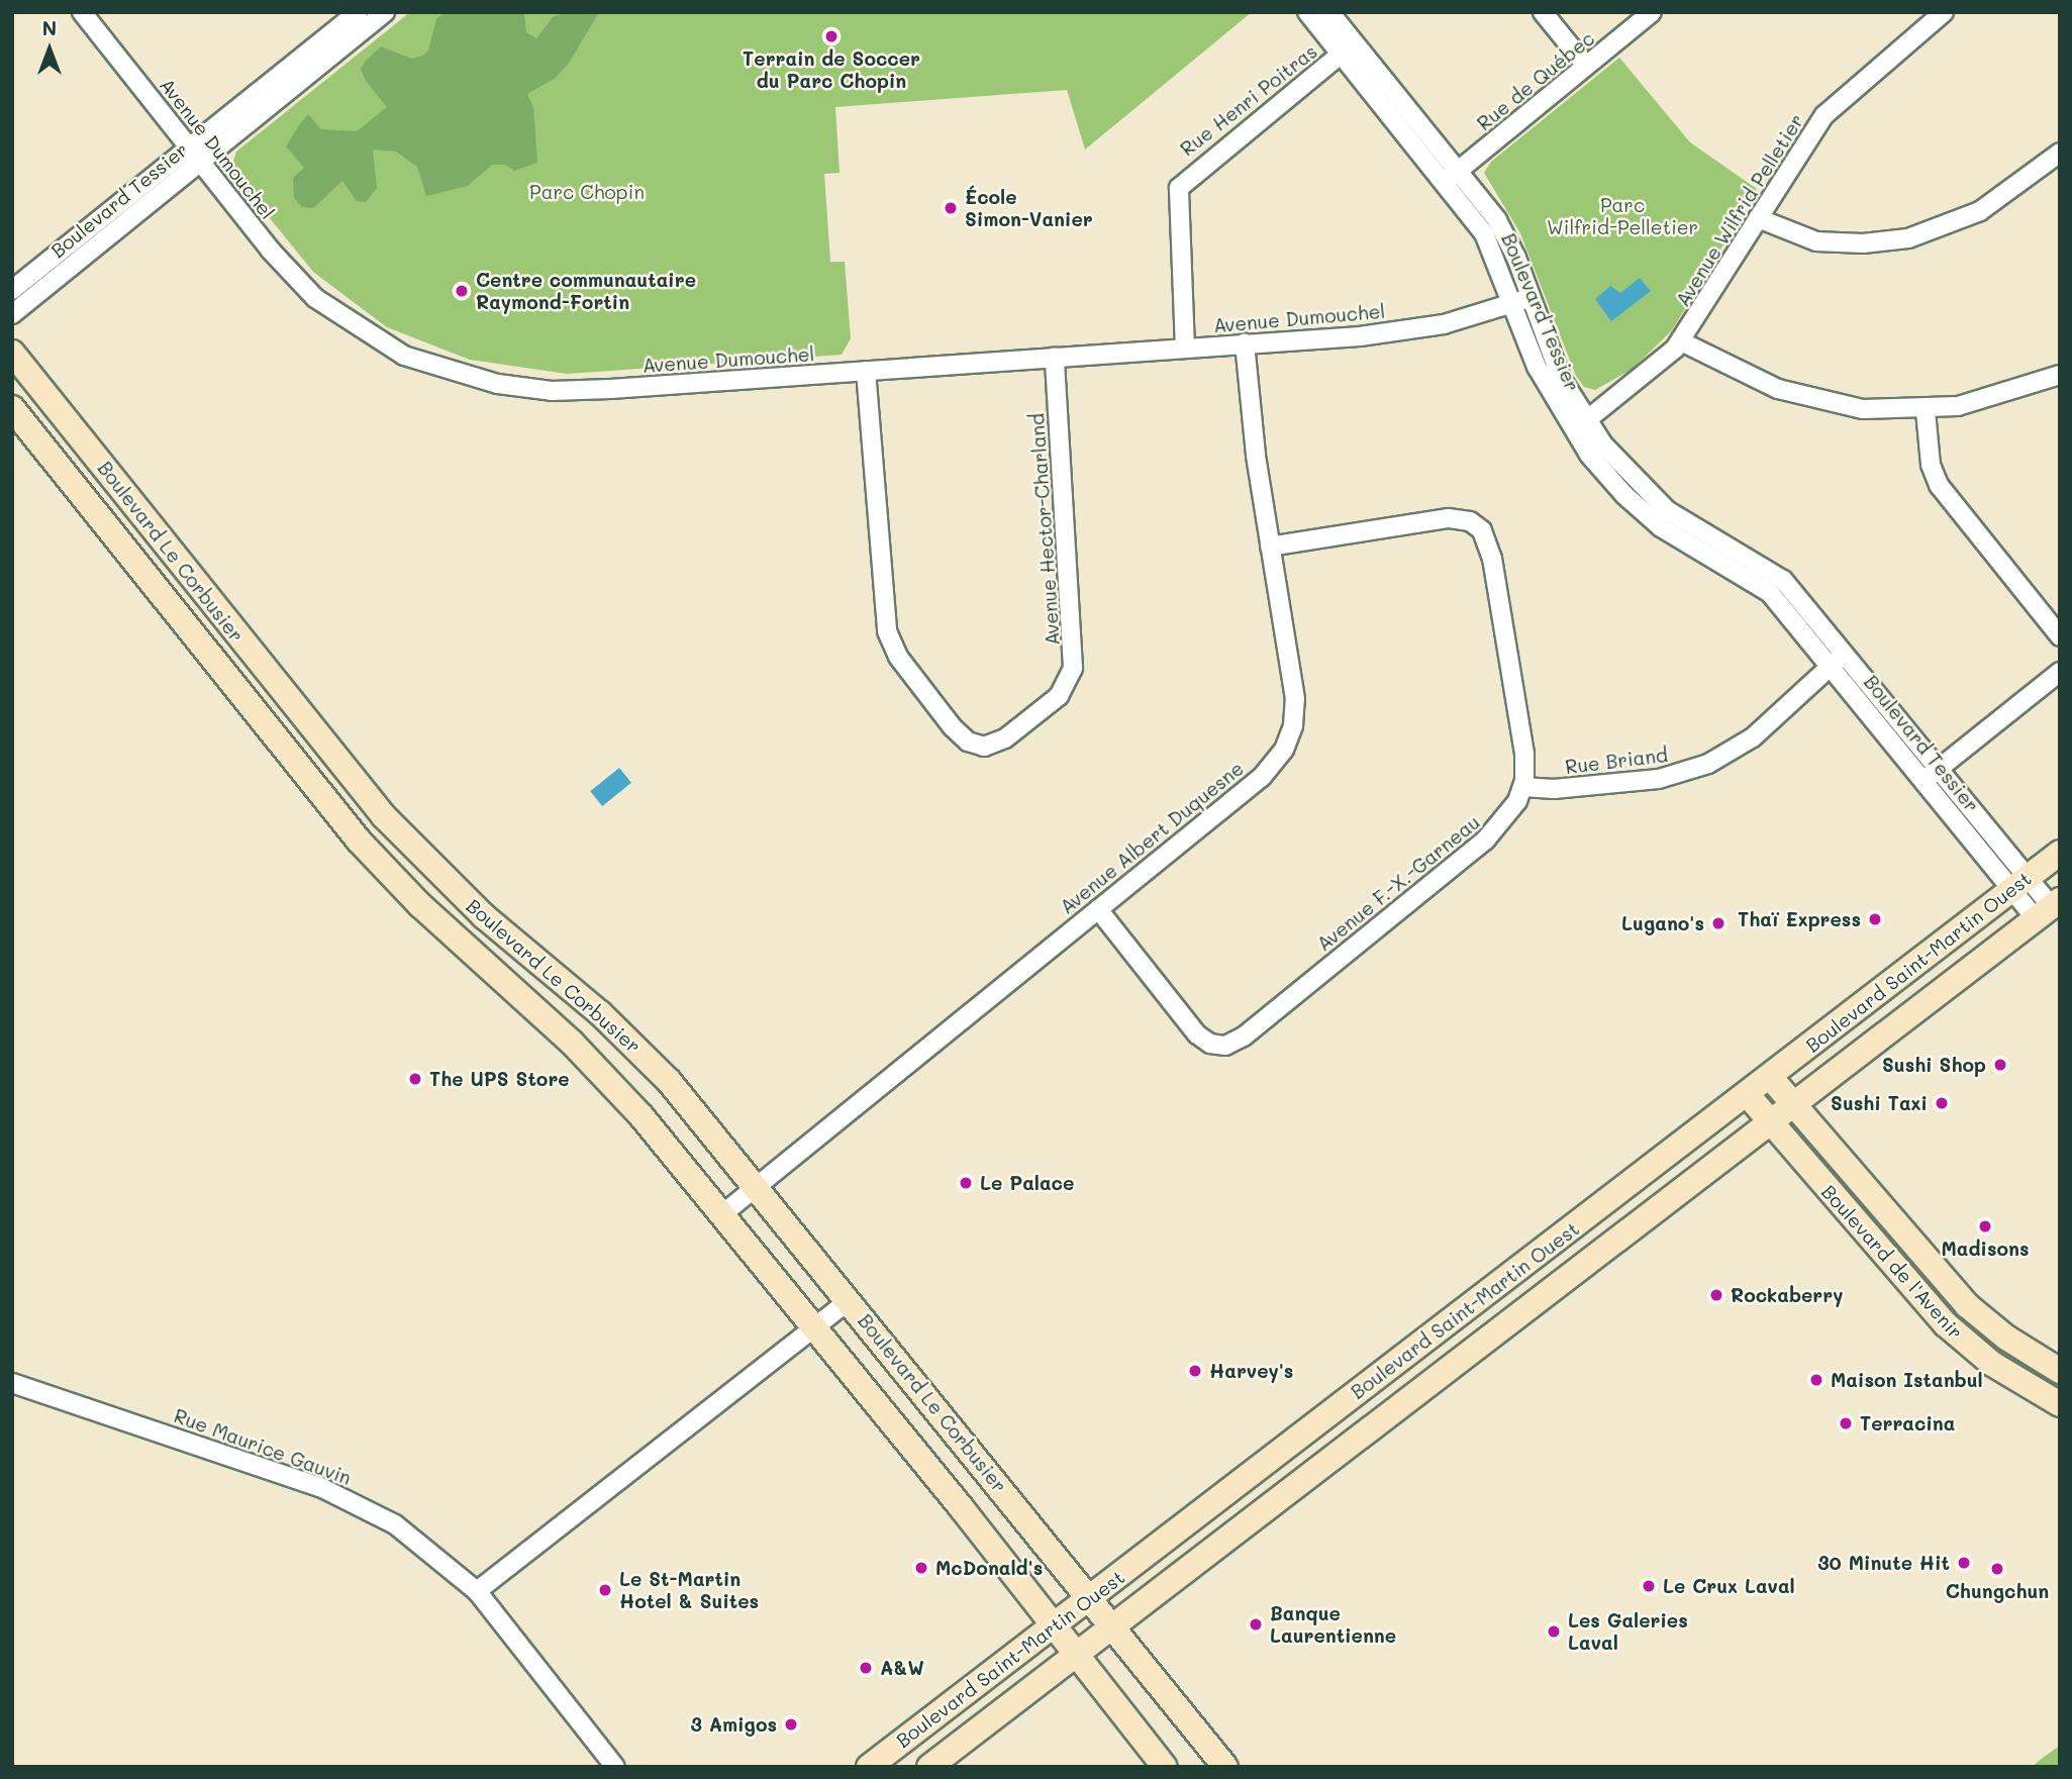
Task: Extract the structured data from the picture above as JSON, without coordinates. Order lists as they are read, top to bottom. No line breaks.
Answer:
{"streets":{"street":["Rue de Québec","Rue Henri Poitras","Avenue Dumouchel","Boulevard Tessier","Avenue Wilfrid Pelletier","Avenue Hector-Charland","Boulevard Le Corbusier","Rue Briand","Avenue Albert Duquesne","Avenue F.-X.-Garneau","Boulevard Saint-Martin Ouest","Boulevard de l'Avenir","Rue Maurice Gauvin"]},"crossings":[["Rue de Québec","Boulevard Tessier"],["Rue Henri Poitras","Avenue Dumouchel"],["Rue Henri Poitras","Boulevard Tessier"],["Avenue Dumouchel","Boulevard Tessier"],["Avenue Dumouchel","Avenue Hector-Charland"],["Avenue Dumouchel","Avenue Albert Duquesne"],["Boulevard Tessier","Avenue Wilfrid Pelletier"],["Boulevard Tessier","Rue Briand"],["Boulevard Tessier","Boulevard Saint-Martin Ouest"],["Boulevard Le Corbusier","Avenue Albert Duquesne"],["Boulevard Le Corbusier","Boulevard Saint-Martin Ouest"],["Rue Briand","Avenue F.-X.-Garneau"],["Avenue Albert Duquesne","Avenue F.-X.-Garneau"],["Boulevard Saint-Martin Ouest","Boulevard de l'Avenir"]],"parks":["Parc Chopin","Parc Wilfrid-Pelletier"],"places":["Terrain de Soccer du Parc Chopin","École Simon-Vanier","Centre communautaire Raymond-Fortin","Thaï Express","Lugano's","Sushi Shop","The UPS Store","Sushi Taxi","Le Palace","Madisons","Rockaberry","Harvey's","Maison Istanbul","Terracina","30 Minute Hit","McDonald's","Chungchun","Le Crux Laval","Le St-Martin Hotel & Suites","Banque Laurentienne","Les Galeries Laval","A&W","3 Amigos"],"north":"top"}
